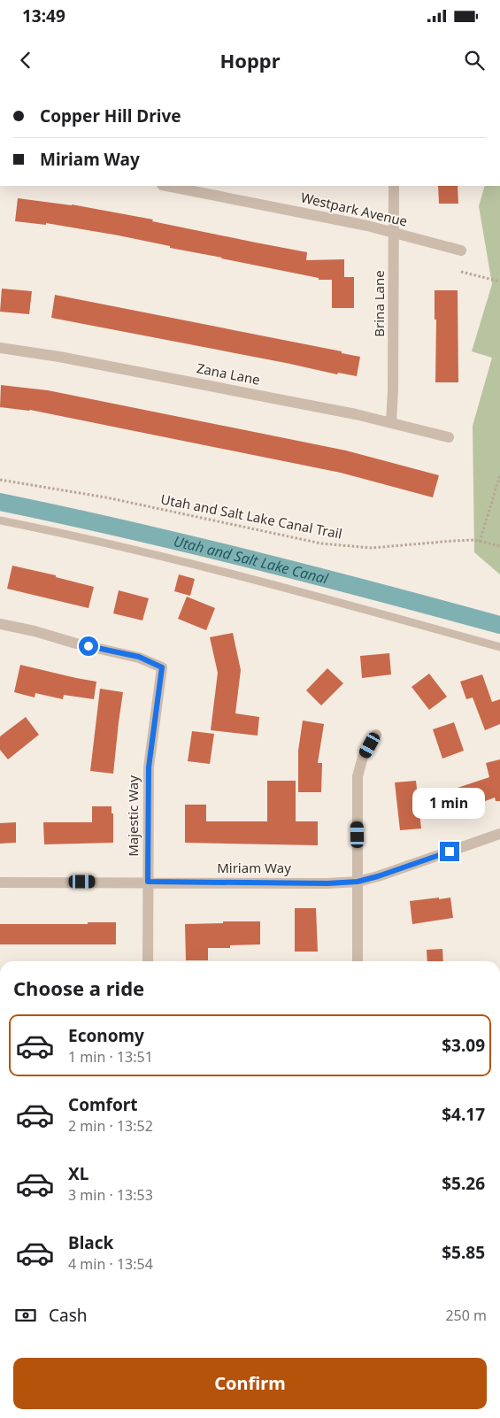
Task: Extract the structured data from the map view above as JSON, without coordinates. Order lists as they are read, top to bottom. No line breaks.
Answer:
{"streets":{"street":["Westpark Avenue","Brina Lane","Zana Lane","Majestic Way","Miriam Way"],"path":["Utah and Salt Lake Canal Trail"]},"crossings":[["Westpark Avenue","Brina Lane"],["Brina Lane","Zana Lane"],["Majestic Way","Miriam Way"]],"water":["Utah and Salt Lake Canal"],"page":{"status":"13:49","header":"Hoppr","banner":["Copper Hill Drive","Miriam Way"],"bubble":"1 min","heading":"Choose a ride","list":[{"name":"Economy","note":"1 min · 13:51","value":"$3.09"},{"name":"Comfort","note":"2 min · 13:52","value":"$4.17"},{"name":"XL","note":"3 min · 13:53","value":"$5.26"},{"name":"Black","note":"4 min · 13:54","value":"$5.85"}],"pay":["Cash","250 m"],"buttons":"Confirm"}}
